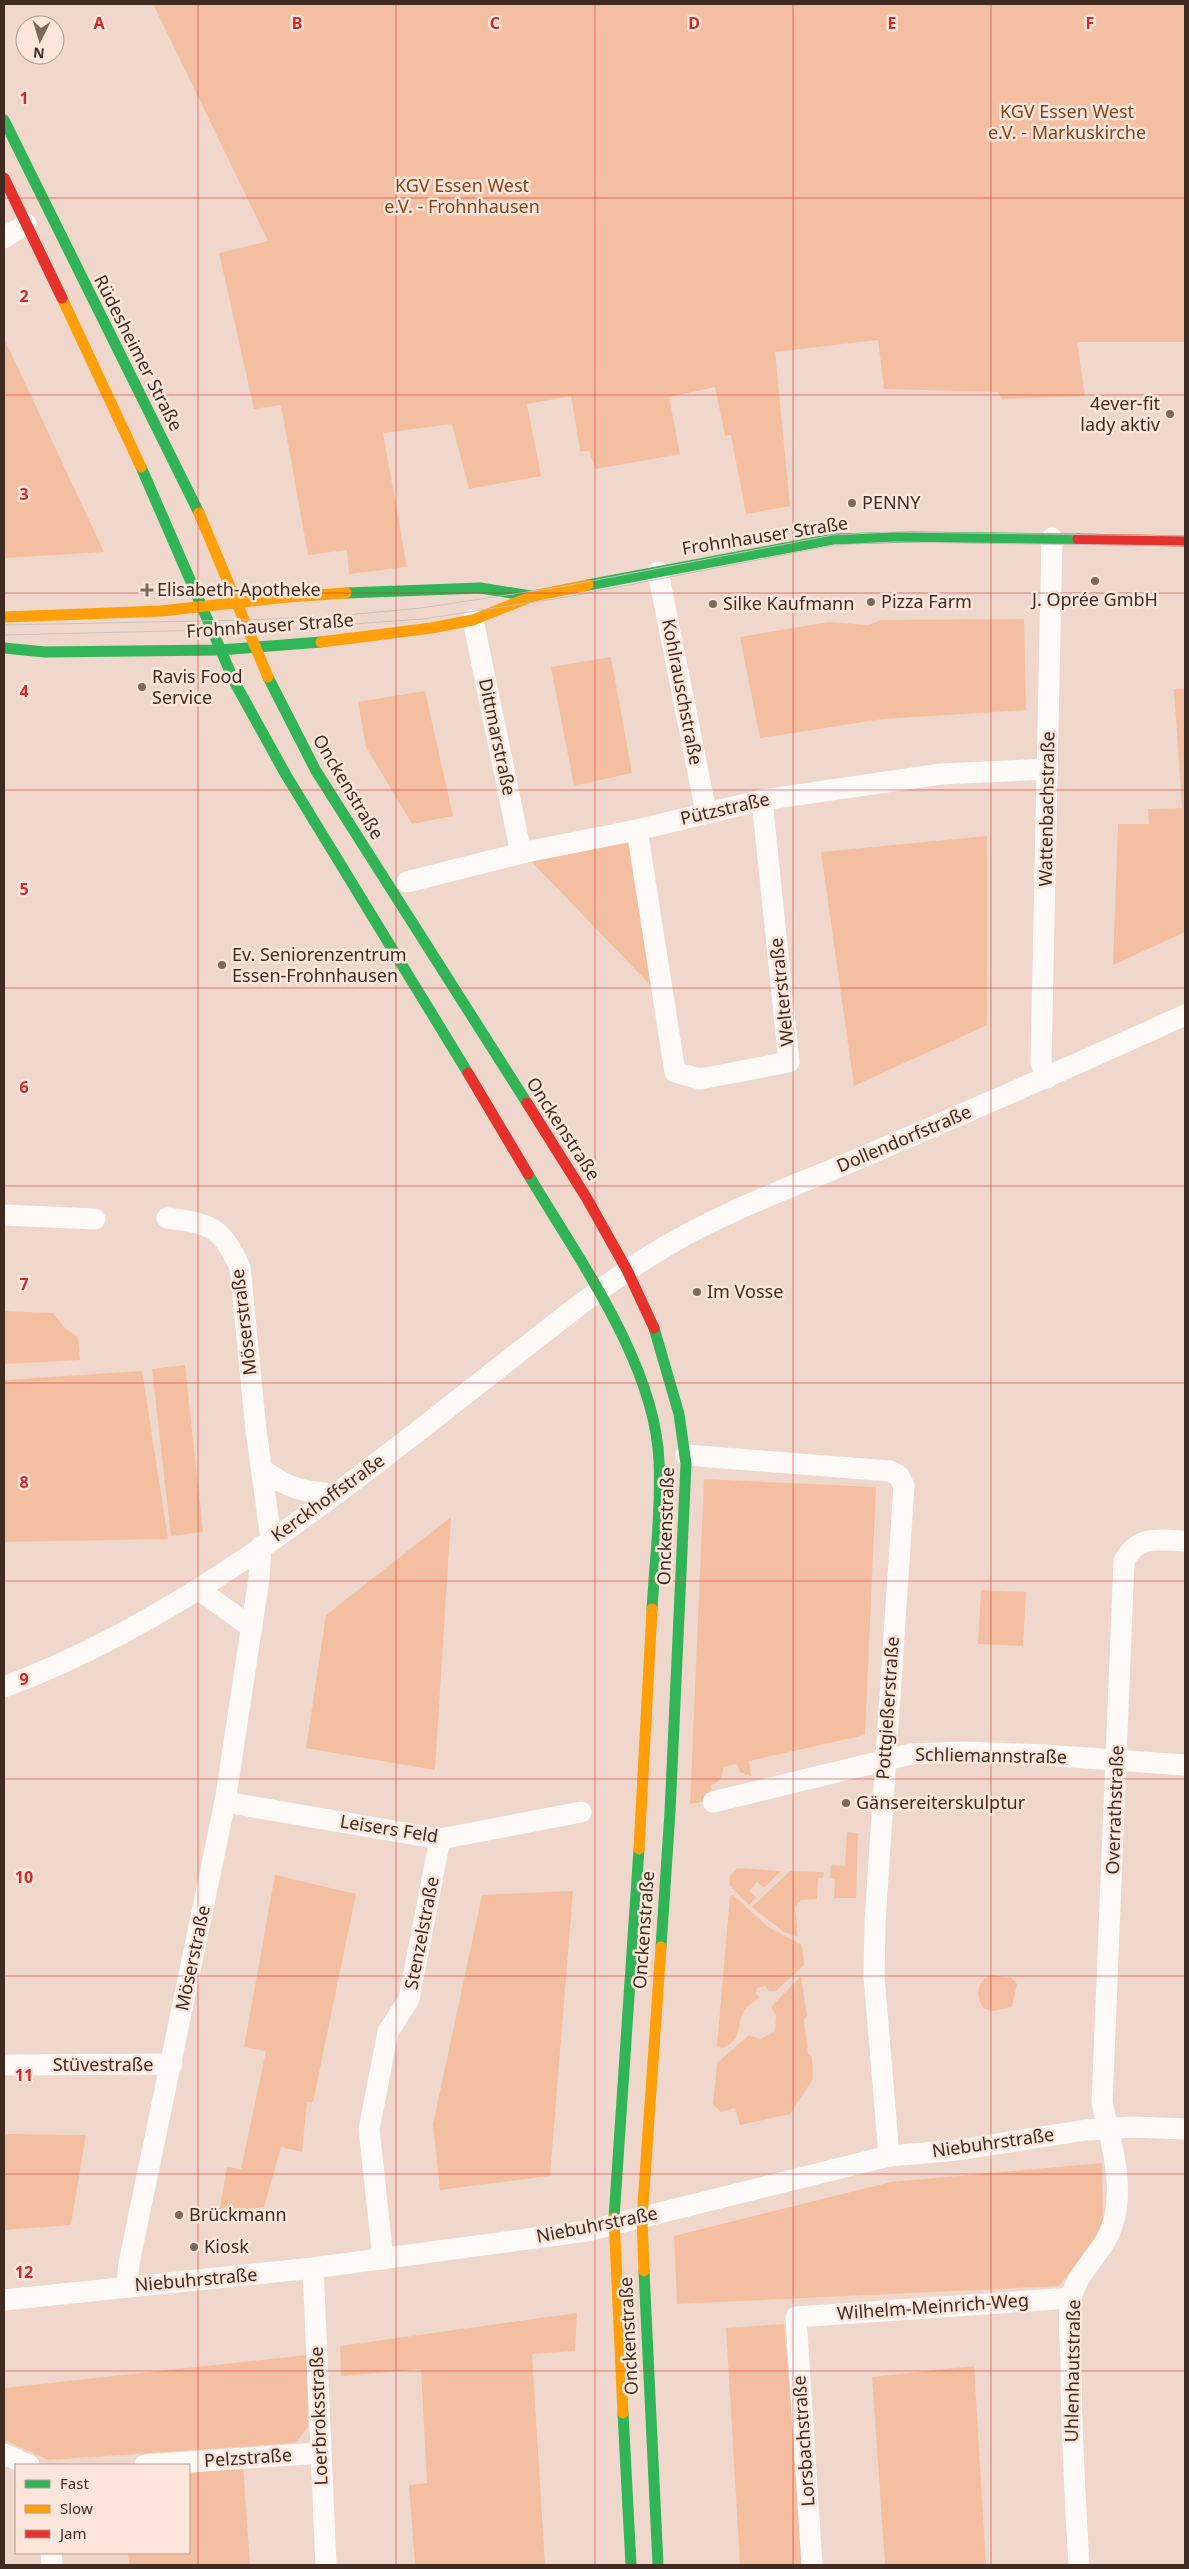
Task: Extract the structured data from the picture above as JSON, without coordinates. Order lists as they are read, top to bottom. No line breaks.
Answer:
{"streets":{"main road":["Rüdesheimer Straße","Frohnhauser Straße","Onckenstraße"],"street":["Kohlrauschstraße","Dittmarstraße","Pützstraße","Wattenbachstraße","Welterstraße","Dollendorfstraße","Möserstraße","Kerckhoffstraße","Pottgießerstraße","Schliemannstraße","Overrathstraße","Leisers Feld","Stenzelstraße","Stüvestraße","Niebuhrstraße","Wilhelm-Meinrich-Weg","Uhlenhautstraße","Loerbroksstraße","Lorsbachstraße","Pelzstraße"]},"crossings":[["Rüdesheimer Straße","Frohnhauser Straße"],["Rüdesheimer Straße","Onckenstraße"],["Frohnhauser Straße","Kohlrauschstraße"],["Frohnhauser Straße","Dittmarstraße"],["Frohnhauser Straße","Onckenstraße"],["Frohnhauser Straße","Wattenbachstraße"],["Kohlrauschstraße","Pützstraße"],["Dittmarstraße","Pützstraße"],["Onckenstraße","Dollendorfstraße"],["Onckenstraße","Kerckhoffstraße"],["Onckenstraße","Pottgießerstraße"],["Onckenstraße","Niebuhrstraße"],["Pützstraße","Wattenbachstraße"],["Pützstraße","Welterstraße"],["Wattenbachstraße","Dollendorfstraße"],["Dollendorfstraße","Kerckhoffstraße"],["Möserstraße","Kerckhoffstraße"],["Möserstraße","Leisers Feld"],["Möserstraße","Stüvestraße"],["Möserstraße","Niebuhrstraße"],["Pottgießerstraße","Schliemannstraße"],["Pottgießerstraße","Niebuhrstraße"],["Schliemannstraße","Overrathstraße"],["Overrathstraße","Niebuhrstraße"],["Overrathstraße","Uhlenhautstraße"],["Leisers Feld","Stenzelstraße"],["Stenzelstraße","Niebuhrstraße"],["Niebuhrstraße","Uhlenhautstraße"],["Niebuhrstraße","Loerbroksstraße"],["Wilhelm-Meinrich-Weg","Uhlenhautstraße"],["Wilhelm-Meinrich-Weg","Lorsbachstraße"],["Loerbroksstraße","Pelzstraße"]],"parks":["KGV Essen West e.V. - Markuskirche","KGV Essen West e.V. - Frohnhausen"],"places":{"other":["4ever-fit lady aktiv","PENNY","J. Oprée GmbH","Pizza Farm","Silke Kaufmann","Ravis Food Service","Ev. Seniorenzentrum Essen-Frohnhausen","Im Vosse","Gänsereiterskulptur","Brückmann","Kiosk"],"health":["Elisabeth-Apotheke"]},"legend":["Fast","Slow","Jam"],"north":"bottom","grid":{"columns":["A","B","C","D","E","F"],"rows":["1","2","3","4","5","6","7","8","9","10","11","12"]}}
